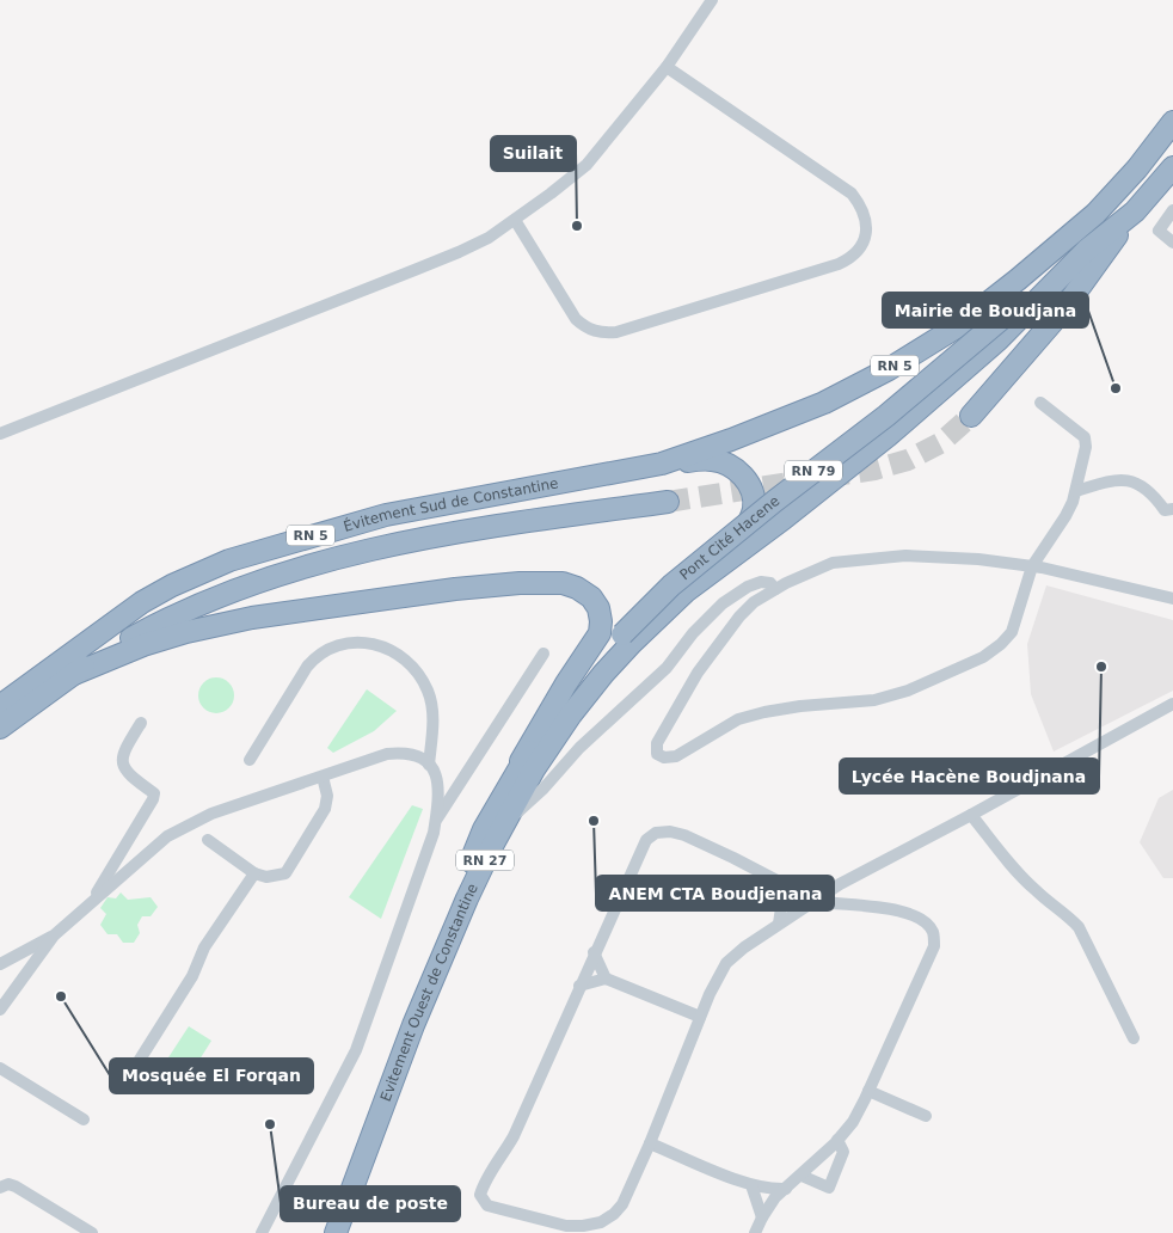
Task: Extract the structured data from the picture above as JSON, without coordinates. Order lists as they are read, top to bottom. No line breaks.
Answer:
{"streets":{"highway":["RN 5","RN 79","Évitement Sud de Constantine","Pont Cité Hacene","RN 27","Evitement Ouest de Constantine"]},"crossings":[["RN 5","RN 79"],["RN 5","Évitement Sud de Constantine"],["RN 79","Pont Cité Hacene"],["Pont Cité Hacene","Evitement Ouest de Constantine"]],"places":["Suilait","Mairie de Boudjana","Lycée Hacène Boudjnana","ANEM CTA Boudjenana","Mosquée El Forqan","Bureau de poste"]}
